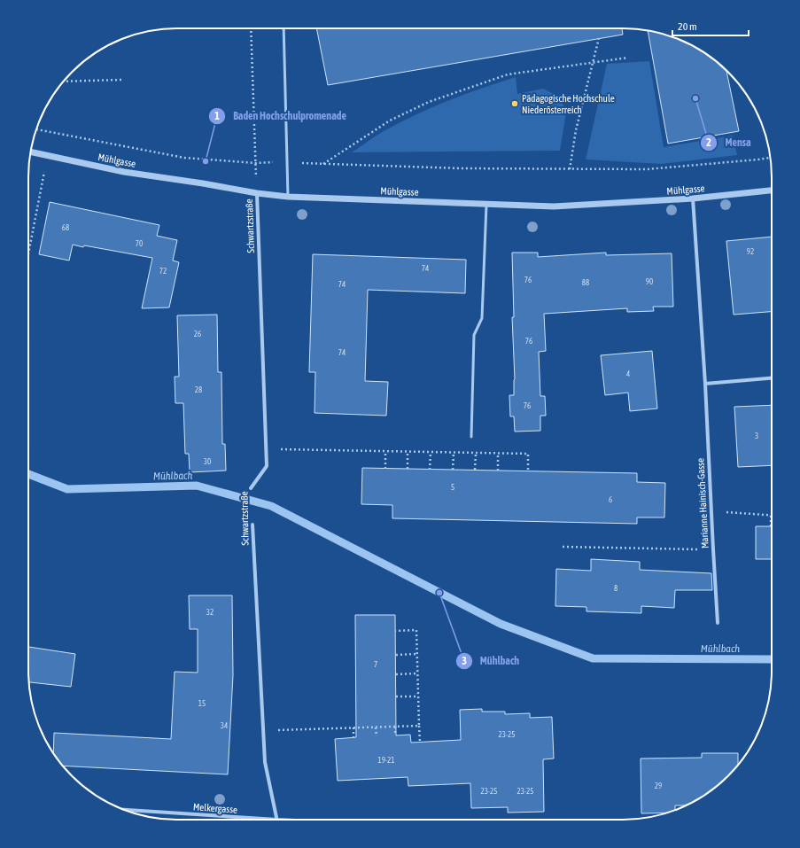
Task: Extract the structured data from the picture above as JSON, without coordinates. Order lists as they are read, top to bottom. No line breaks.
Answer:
{"streets":{"street":["Mühlgasse","Schwartzstraße","Marianne Hainisch-Gasse","Melkergasse"]},"crossings":[["Mühlgasse","Schwartzstraße"],["Mühlgasse","Marianne Hainisch-Gasse"],["Schwartzstraße","Melkergasse"]],"water":["Mühlbach"],"places":["Mensa","Pädagogische Hochschule Niederösterreich","Baden Hochschulpromenade","Mühlbach"],"house_numbers":["68","70","92","74","72","76","90","88","74","26","76","74","4","28","76","3","30","5","6","8","32","7","15","34","23-25","19-21","29","23-25","23-25"],"scale_bar":"20 m"}
